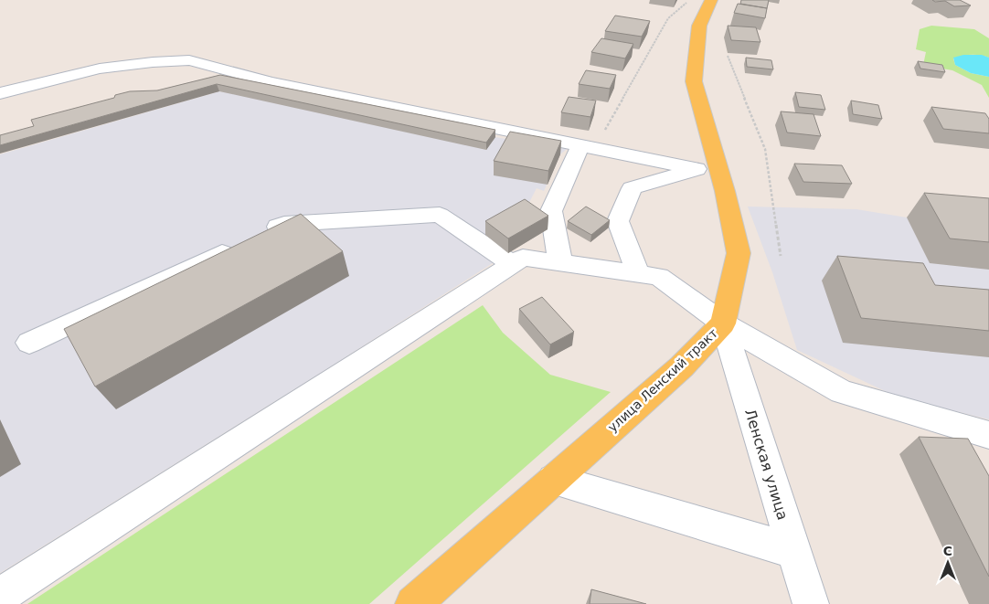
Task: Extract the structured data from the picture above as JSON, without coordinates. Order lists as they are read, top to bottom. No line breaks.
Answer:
{"streets":{"main road":["улица Ленский тракт"],"street":["Ленская улица"]},"crossings":[["улица Ленский тракт","Ленская улица"]],"north":"top"}
